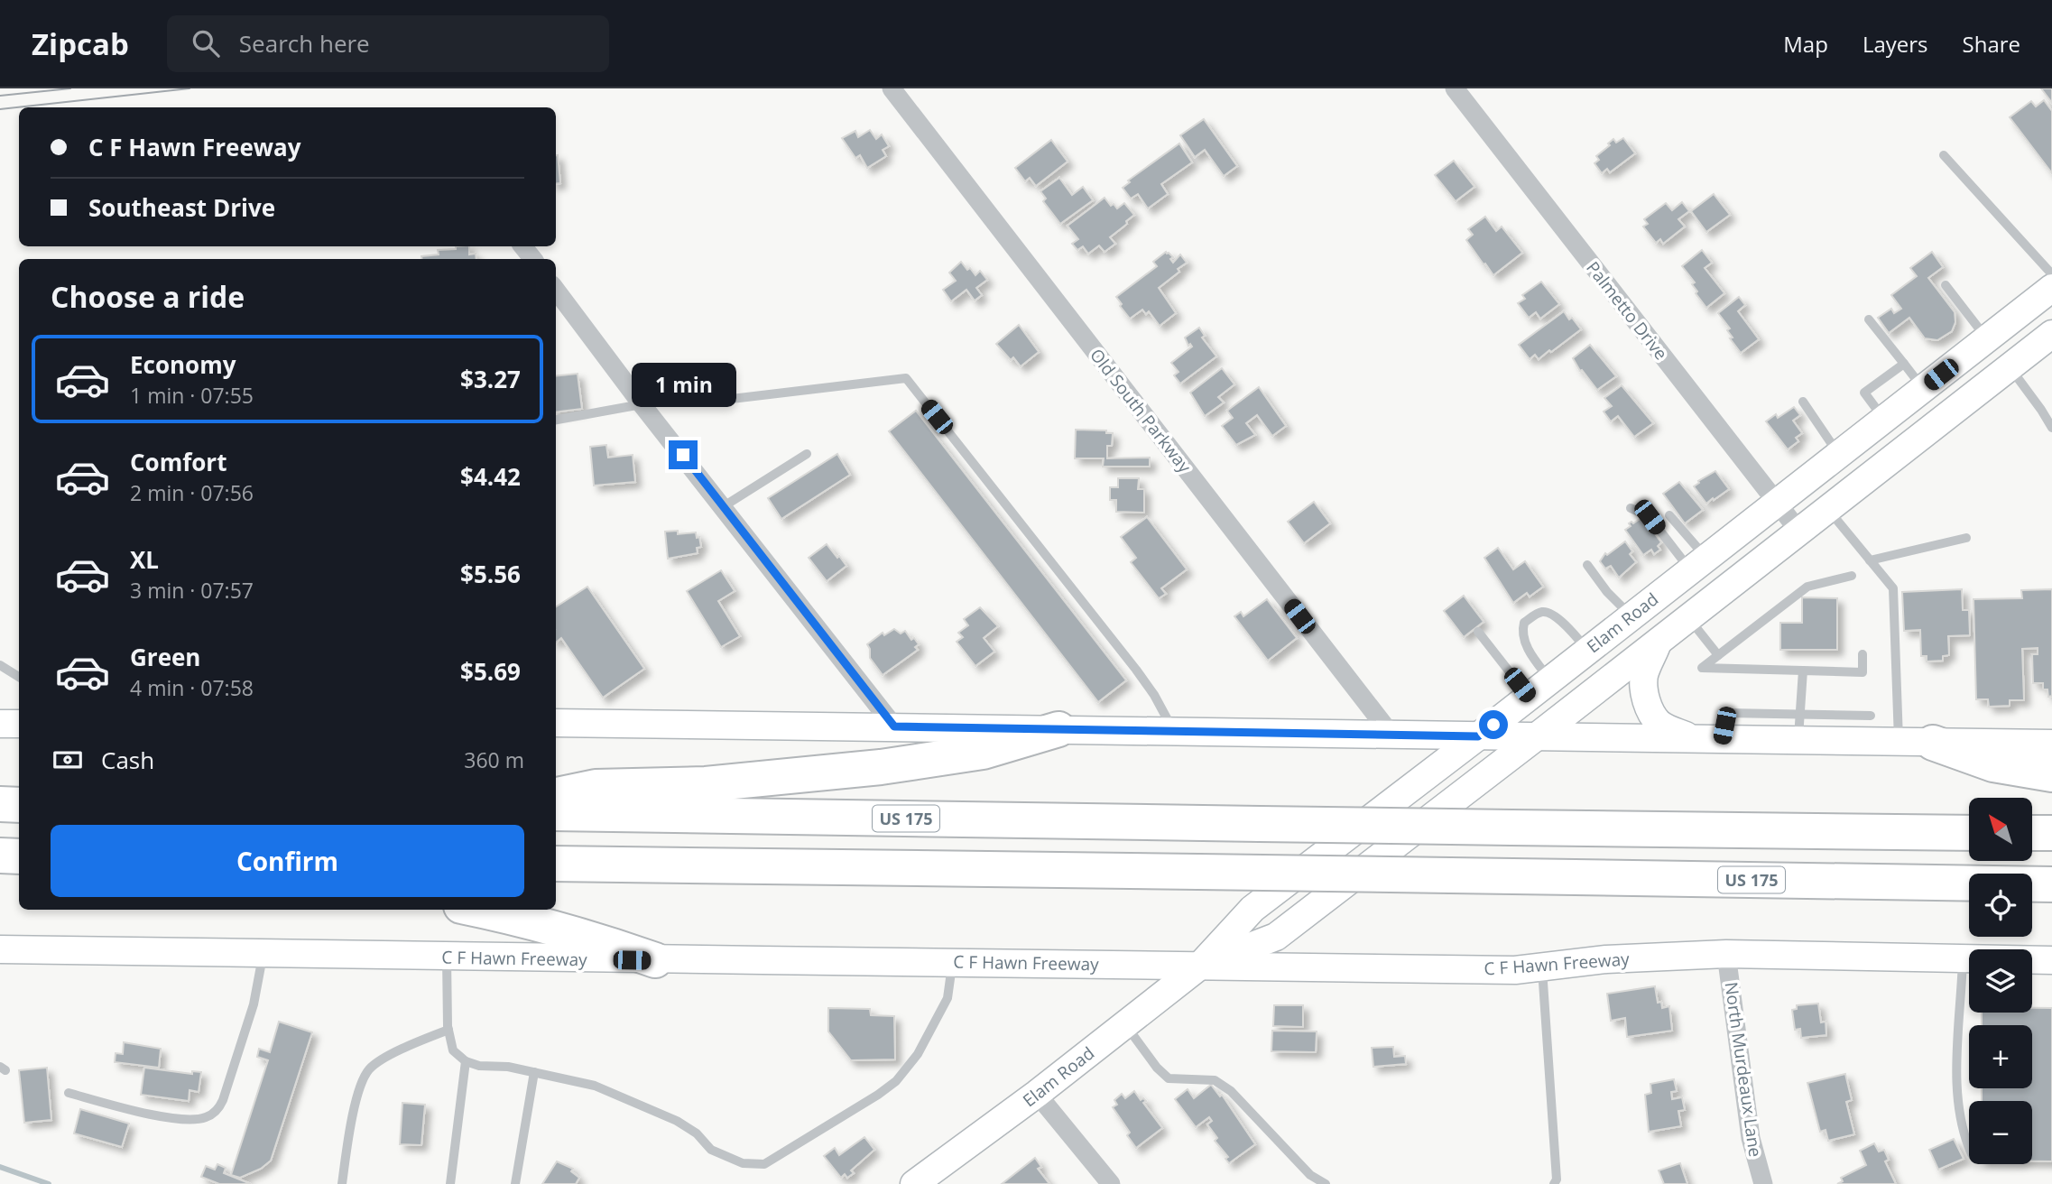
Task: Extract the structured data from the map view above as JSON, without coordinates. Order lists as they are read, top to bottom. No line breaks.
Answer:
{"streets":{"highway":["US 175"],"main road":["Elam Road","C F Hawn Freeway"],"street":["Palmetto Drive","Old South Parkway","North Murdeaux Lane"]},"crossings":[["Palmetto Drive","Elam Road"],["Elam Road","C F Hawn Freeway"],["C F Hawn Freeway","North Murdeaux Lane"]],"north":"top left","page":{"header":"Zipcab","search":"Search here","nav":["Map","Layers","Share"],"banner":["C F Hawn Freeway","Southeast Drive"],"heading":"Choose a ride","list":[{"name":"Economy","note":"1 min · 07:55","value":"$3.27"},{"name":"Comfort","note":"2 min · 07:56","value":"$4.42"},{"name":"XL","note":"3 min · 07:57","value":"$5.56"},{"name":"Green","note":"4 min · 07:58","value":"$5.69"}],"bubble":"1 min","pay":["Cash","360 m"],"map_buttons":["+","−"],"buttons":"Confirm"}}
